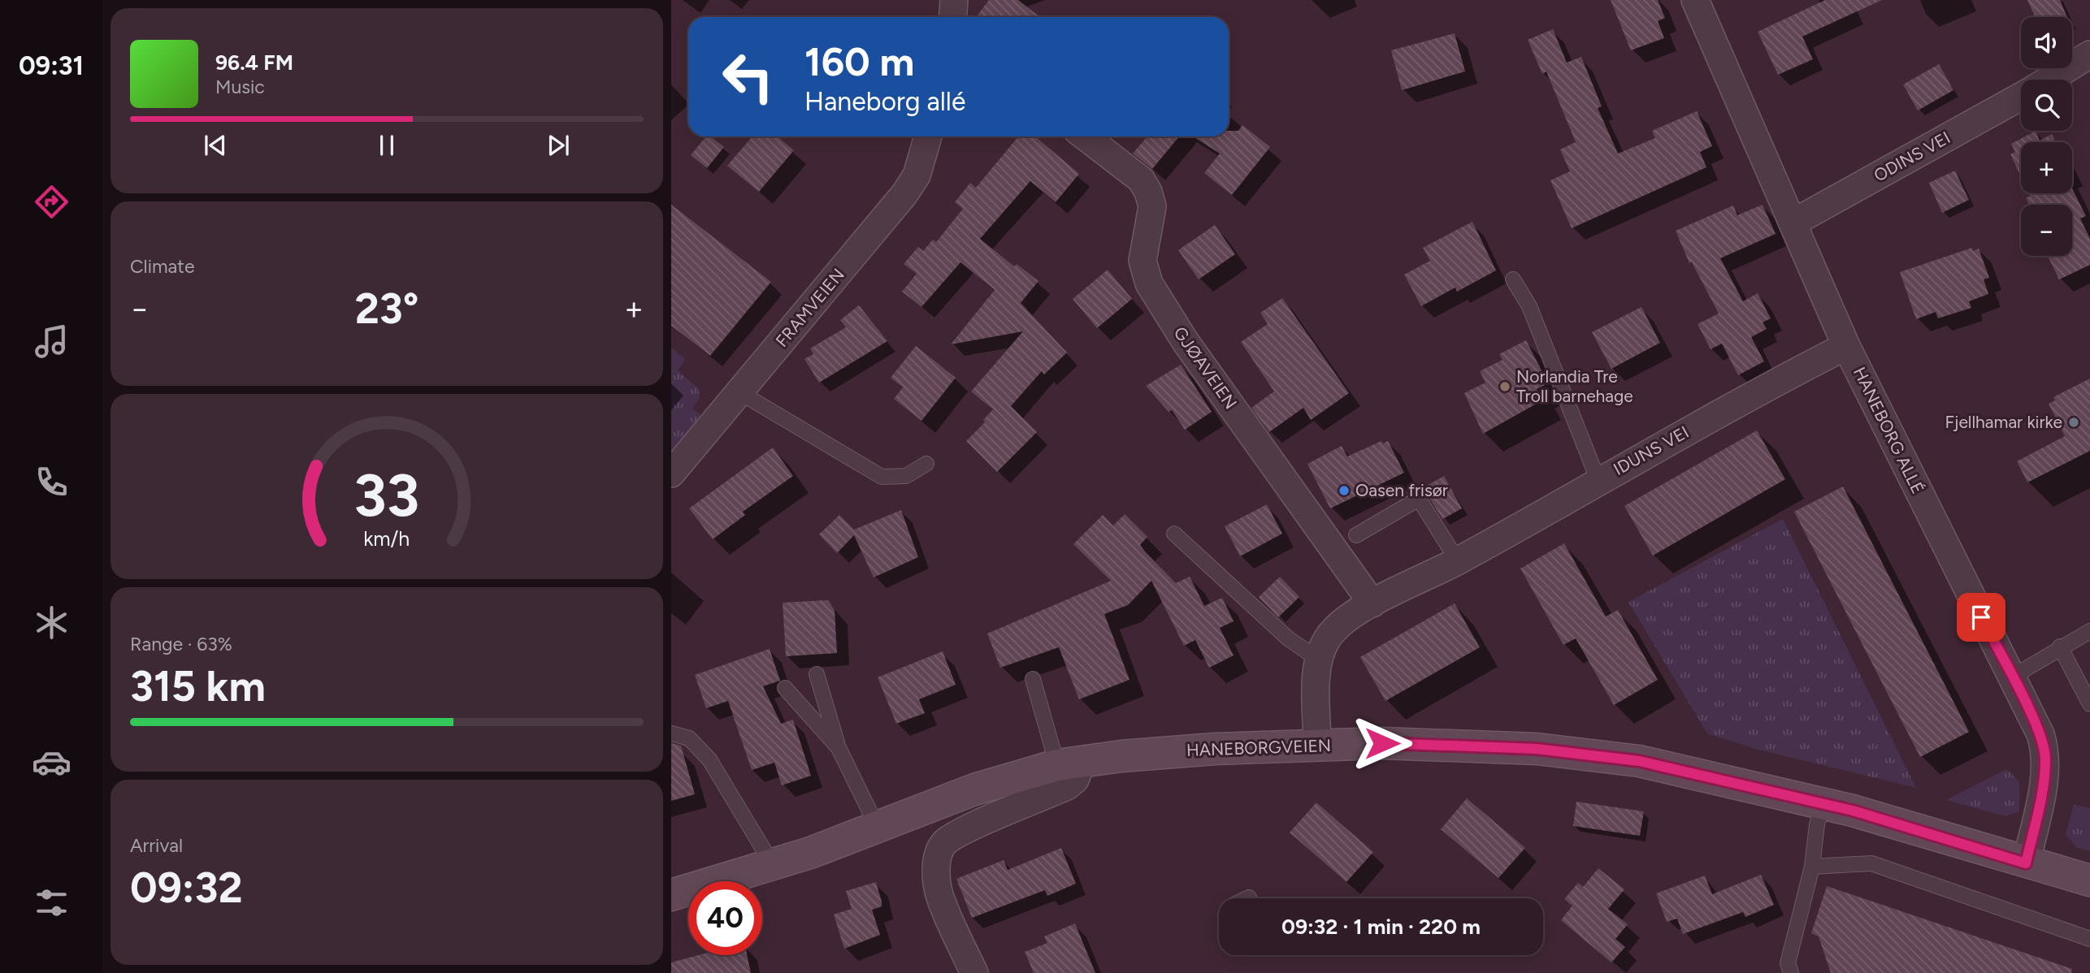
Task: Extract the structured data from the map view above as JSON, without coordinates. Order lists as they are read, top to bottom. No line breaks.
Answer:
{"streets":{"street":["ODINS VEI","FRAMVEIEN","GJØAVEIEN","HANEBORG ALLÉ","IDUNS VEI","HANEBORGVEIEN"]},"crossings":[["ODINS VEI","HANEBORG ALLÉ"],["GJØAVEIEN","IDUNS VEI"],["HANEBORG ALLÉ","IDUNS VEI"],["HANEBORG ALLÉ","HANEBORGVEIEN"],["IDUNS VEI","HANEBORGVEIEN"]],"places":["Norlandia Tre Troll barnehage","Fjellhamar kirke","Oasen frisør"],"page":{"tabs":"09:31","map_buttons":["+","−"],"turn":["160 m","Haneborg allé"],"song":["96.4 FM","Music"],"tile":["Climate",["Range · 63%","315 km"],["Arrival","09:32"]],"heat":["−","23°","+"],"limit":"40","trip":"09:32 · 1 min · 220 m","gauge":["33","km/h"]}}
